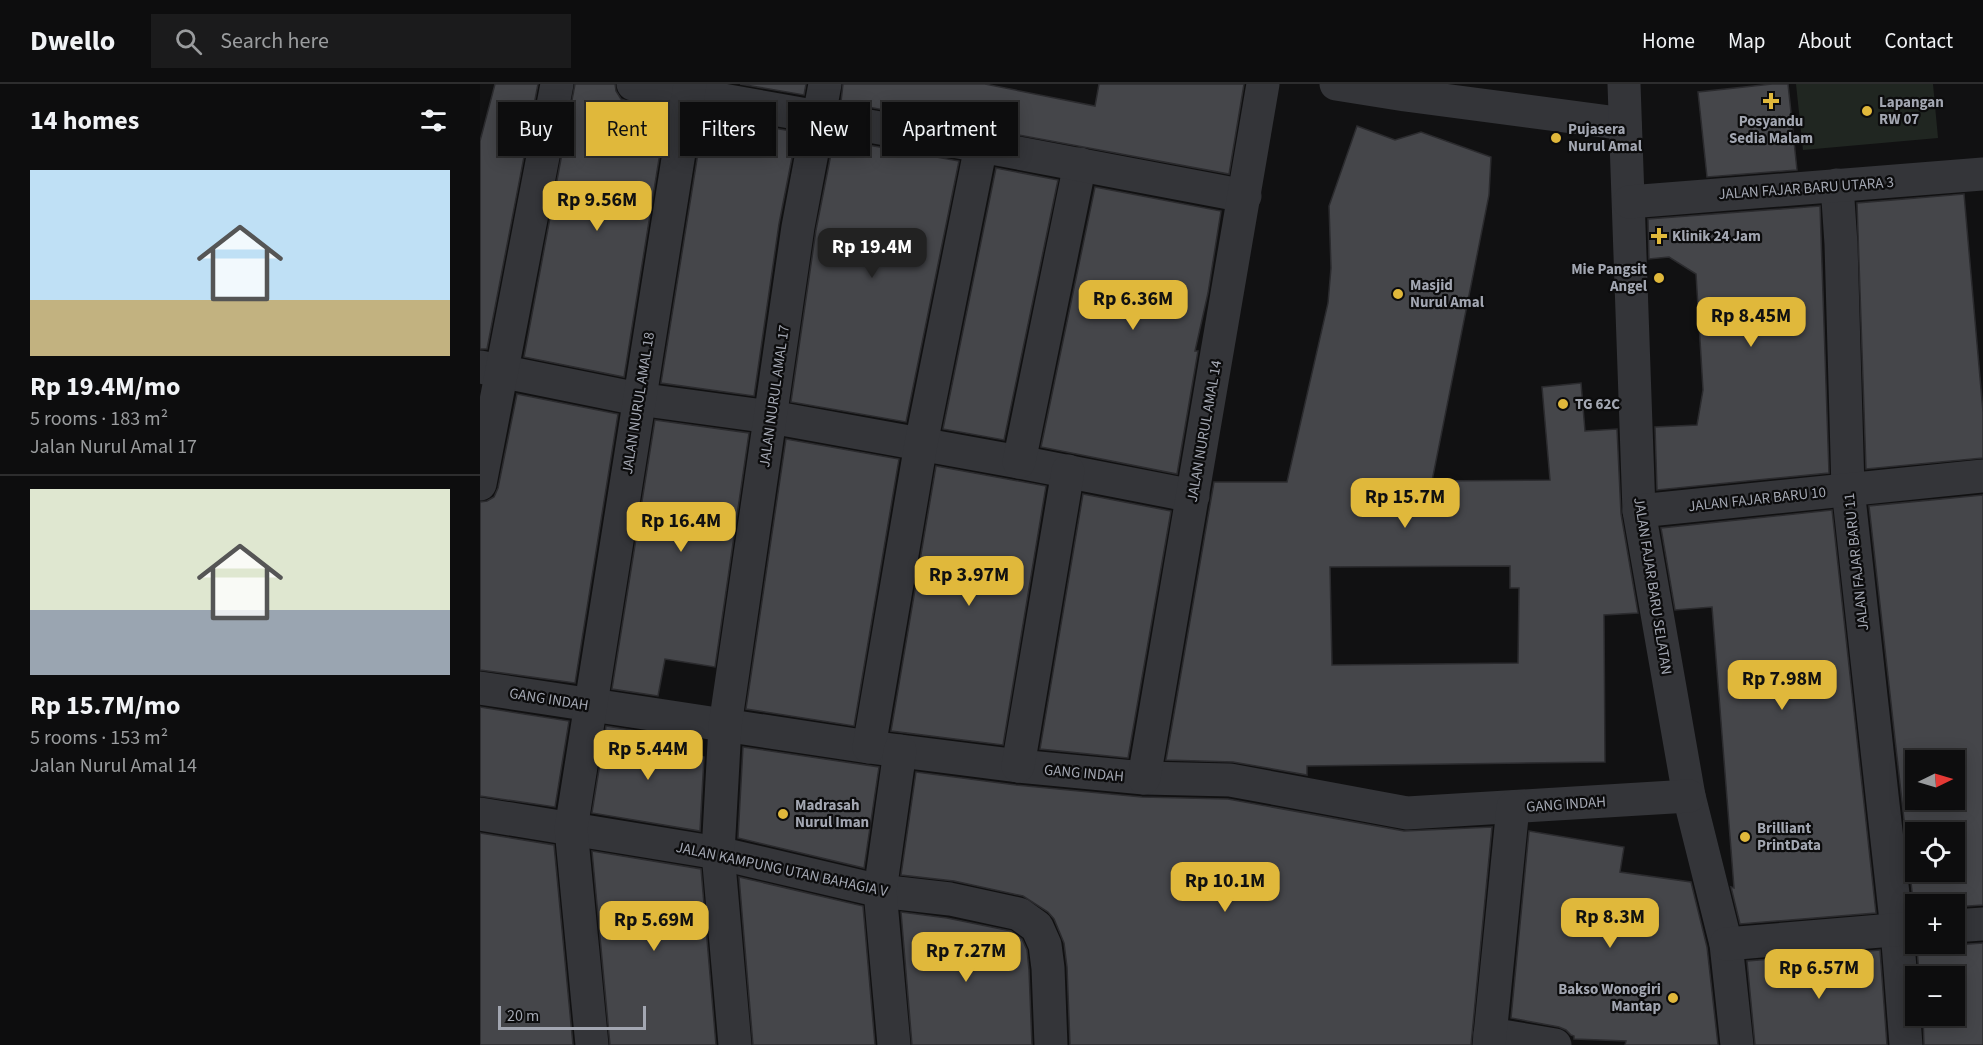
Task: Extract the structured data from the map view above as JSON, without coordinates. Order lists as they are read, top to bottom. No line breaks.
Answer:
{"streets":{"street":["JALAN FAJAR BARU UTARA 3","JALAN NURUL AMAL 17","JALAN NURUL AMAL 18","JALAN NURUL AMAL 14","JALAN FAJAR BARU 10","JALAN FAJAR BARU 11","JALAN FAJAR BARU SELATAN","GANG INDAH","JALAN KAMPUNG UTAN BAHAGIA V"]},"crossings":[["JALAN FAJAR BARU UTARA 3","JALAN FAJAR BARU 11"],["JALAN FAJAR BARU UTARA 3","JALAN FAJAR BARU SELATAN"],["JALAN NURUL AMAL 17","GANG INDAH"],["JALAN NURUL AMAL 17","JALAN KAMPUNG UTAN BAHAGIA V"],["JALAN NURUL AMAL 18","GANG INDAH"],["JALAN NURUL AMAL 18","JALAN KAMPUNG UTAN BAHAGIA V"],["JALAN NURUL AMAL 14","GANG INDAH"],["JALAN FAJAR BARU 10","JALAN FAJAR BARU 11"],["JALAN FAJAR BARU 10","JALAN FAJAR BARU SELATAN"],["JALAN FAJAR BARU SELATAN","GANG INDAH"]],"places":{"health":["Posyandu Sedia Malam","Klinik 24 Jam"],"other":["Lapangan RW 07","Pujasera Nurul Amal","Mie Pangsit Angel","Masjid Nurul Amal","TG 62C","Madrasah Nurul Iman","Brilliant PrintData","Bakso Wonogiri Mantap"]},"scale_bar":"20 m","north":"right","page":{"header":"Dwello","search":"Search here","nav":["Home","Map","About","Contact"],"heading":"14 homes","chip":["Buy","Rent","Filters","New","Apartment"],"list":[{"name":"Rp 19.4M/mo","note":"5 rooms · 183 m² · Jalan Nurul Amal 17"},{"name":"Rp 15.7M/mo","note":"5 rooms · 153 m² · Jalan Nurul Amal 14"}],"price":["Rp 9.56M","Rp 19.4M","Rp 6.36M","Rp 8.45M","Rp 15.7M","Rp 16.4M","Rp 3.97M","Rp 7.98M","Rp 5.44M","Rp 10.1M","Rp 8.3M","Rp 5.69M","Rp 7.27M","Rp 6.57M"],"map_buttons":["+","−"],"scale":"20 m"}}
